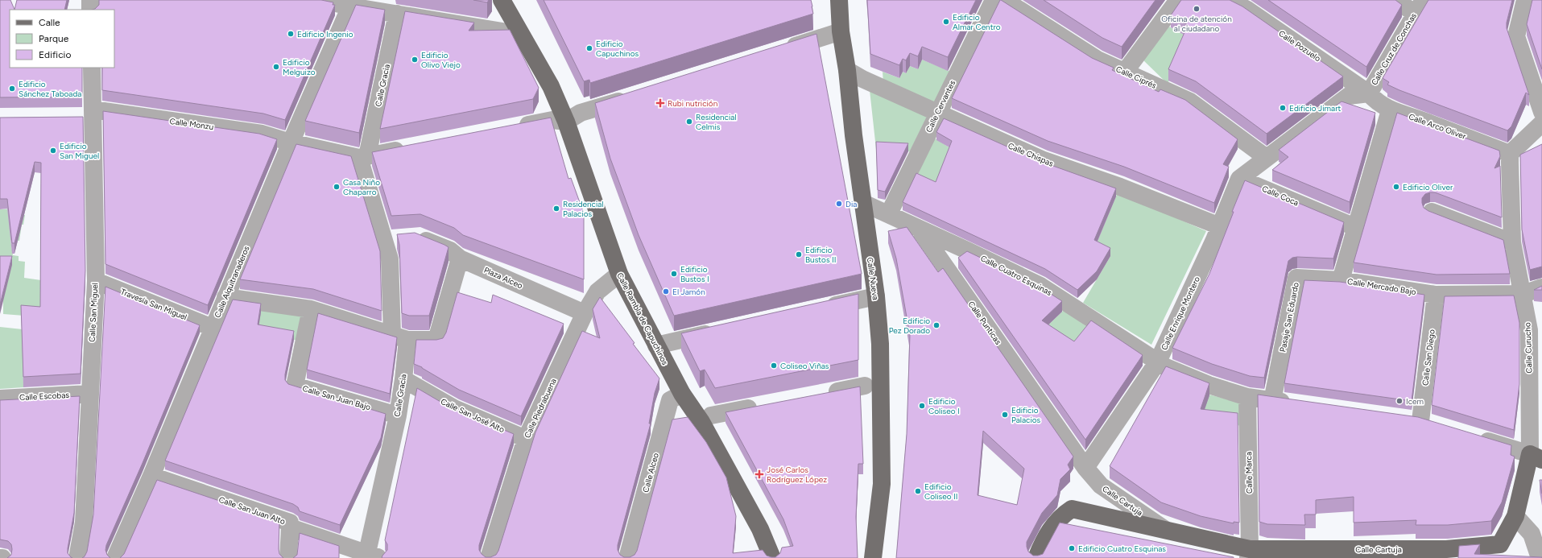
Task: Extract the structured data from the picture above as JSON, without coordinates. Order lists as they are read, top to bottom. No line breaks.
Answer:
{"streets":{"main road":["Calle Nueva","Calle Rambla de Capuchinos","Calle Cartuja"],"street":["Calle Pozuelo","Calle Cruz de Conchas","Calle Ciprés","Calle Gracia","Calle Cervantes","Calle Monzu","Calle Arco Oliver","Calle Chispas","Calle Coca","Calle Cuatro Esquinas","Plaza Alceo","Calle Alquitranaderos","Calle Mercado Bajo","Travesía San Miguel","Calle San Miguel","Calle Enrique Montero","Pasaje San Eduardo","Calle Punticas","Calle Curucho","Calle San Diego","Calle Escobas","Calle San Juan Bajo","Calle Piedrabuena","Calle San José Alto","Calle Alceo","Calle Marca","Calle San Juan Alto"]},"crossings":[["Calle Pozuelo","Calle Cruz de Conchas"],["Calle Pozuelo","Calle Arco Oliver"],["Calle Cruz de Conchas","Calle Ciprés"],["Calle Cruz de Conchas","Calle Arco Oliver"],["Calle Gracia","Calle Monzu"],["Calle Gracia","Plaza Alceo"],["Calle Gracia","Calle San Juan Bajo"],["Calle Gracia","Calle San José Alto"],["Calle Gracia","Calle San Juan Alto"],["Calle Cervantes","Calle Chispas"],["Calle Cervantes","Calle Punticas"],["Calle Monzu","Calle Alquitranaderos"],["Calle Monzu","Calle San Miguel"],["Calle Arco Oliver","Calle Mercado Bajo"],["Calle Arco Oliver","Calle Curucho"],["Calle Chispas","Calle Nueva"],["Calle Chispas","Calle Enrique Montero"],["Calle Coca","Calle Mercado Bajo"],["Calle Coca","Calle Enrique Montero"],["Calle Cuatro Esquinas","Calle Enrique Montero"],["Calle Cuatro Esquinas","Pasaje San Eduardo"],["Calle Cuatro Esquinas","Calle Punticas"],["Calle Cuatro Esquinas","Calle Marca"],["Plaza Alceo","Calle Piedrabuena"],["Calle Nueva","Calle Punticas"],["Calle Alquitranaderos","Travesía San Miguel"],["Calle Alquitranaderos","Calle San Juan Alto"],["Calle Mercado Bajo","Pasaje San Eduardo"],["Calle Mercado Bajo","Calle Curucho"],["Calle Mercado Bajo","Calle San Diego"],["Travesía San Miguel","Calle San Miguel"],["Calle San Miguel","Calle Escobas"],["Calle Enrique Montero","Calle Punticas"],["Calle Enrique Montero","Calle Cartuja"],["Calle Rambla de Capuchinos","Calle Piedrabuena"],["Calle Rambla de Capuchinos","Calle Alceo"],["Calle Punticas","Calle Cartuja"],["Calle Curucho","Calle Cartuja"],["Calle Piedrabuena","Calle San José Alto"],["Calle Marca","Calle Cartuja"]],"places":{"other":["Oficina de atención al ciudadano","Edificio Almar Centro","Edificio Ingenio","Edificio Capuchinos","Edificio Olivo Viejo","Edificio Melguizo","Edificio Sánchez Taboada","Edificio Jimart","Residencial Celmis","Edificio San Miguel","Casa Niño Chaparro","Edificio Oliver","Dia","Residencial Palacios","Edificio Bustos II","Edificio Bustos I","El Jamón","Edificio Pez Dorado","Coliseo Viñas","Icem","Edificio Coliseo I","Edificio Palacios","Edificio Coliseo II","Edificio Cuatro Esquinas"],"health":["Rubi nutrición","José Carlos Rodríguez López"]},"legend":["Calle","Parque","Edificio"]}
